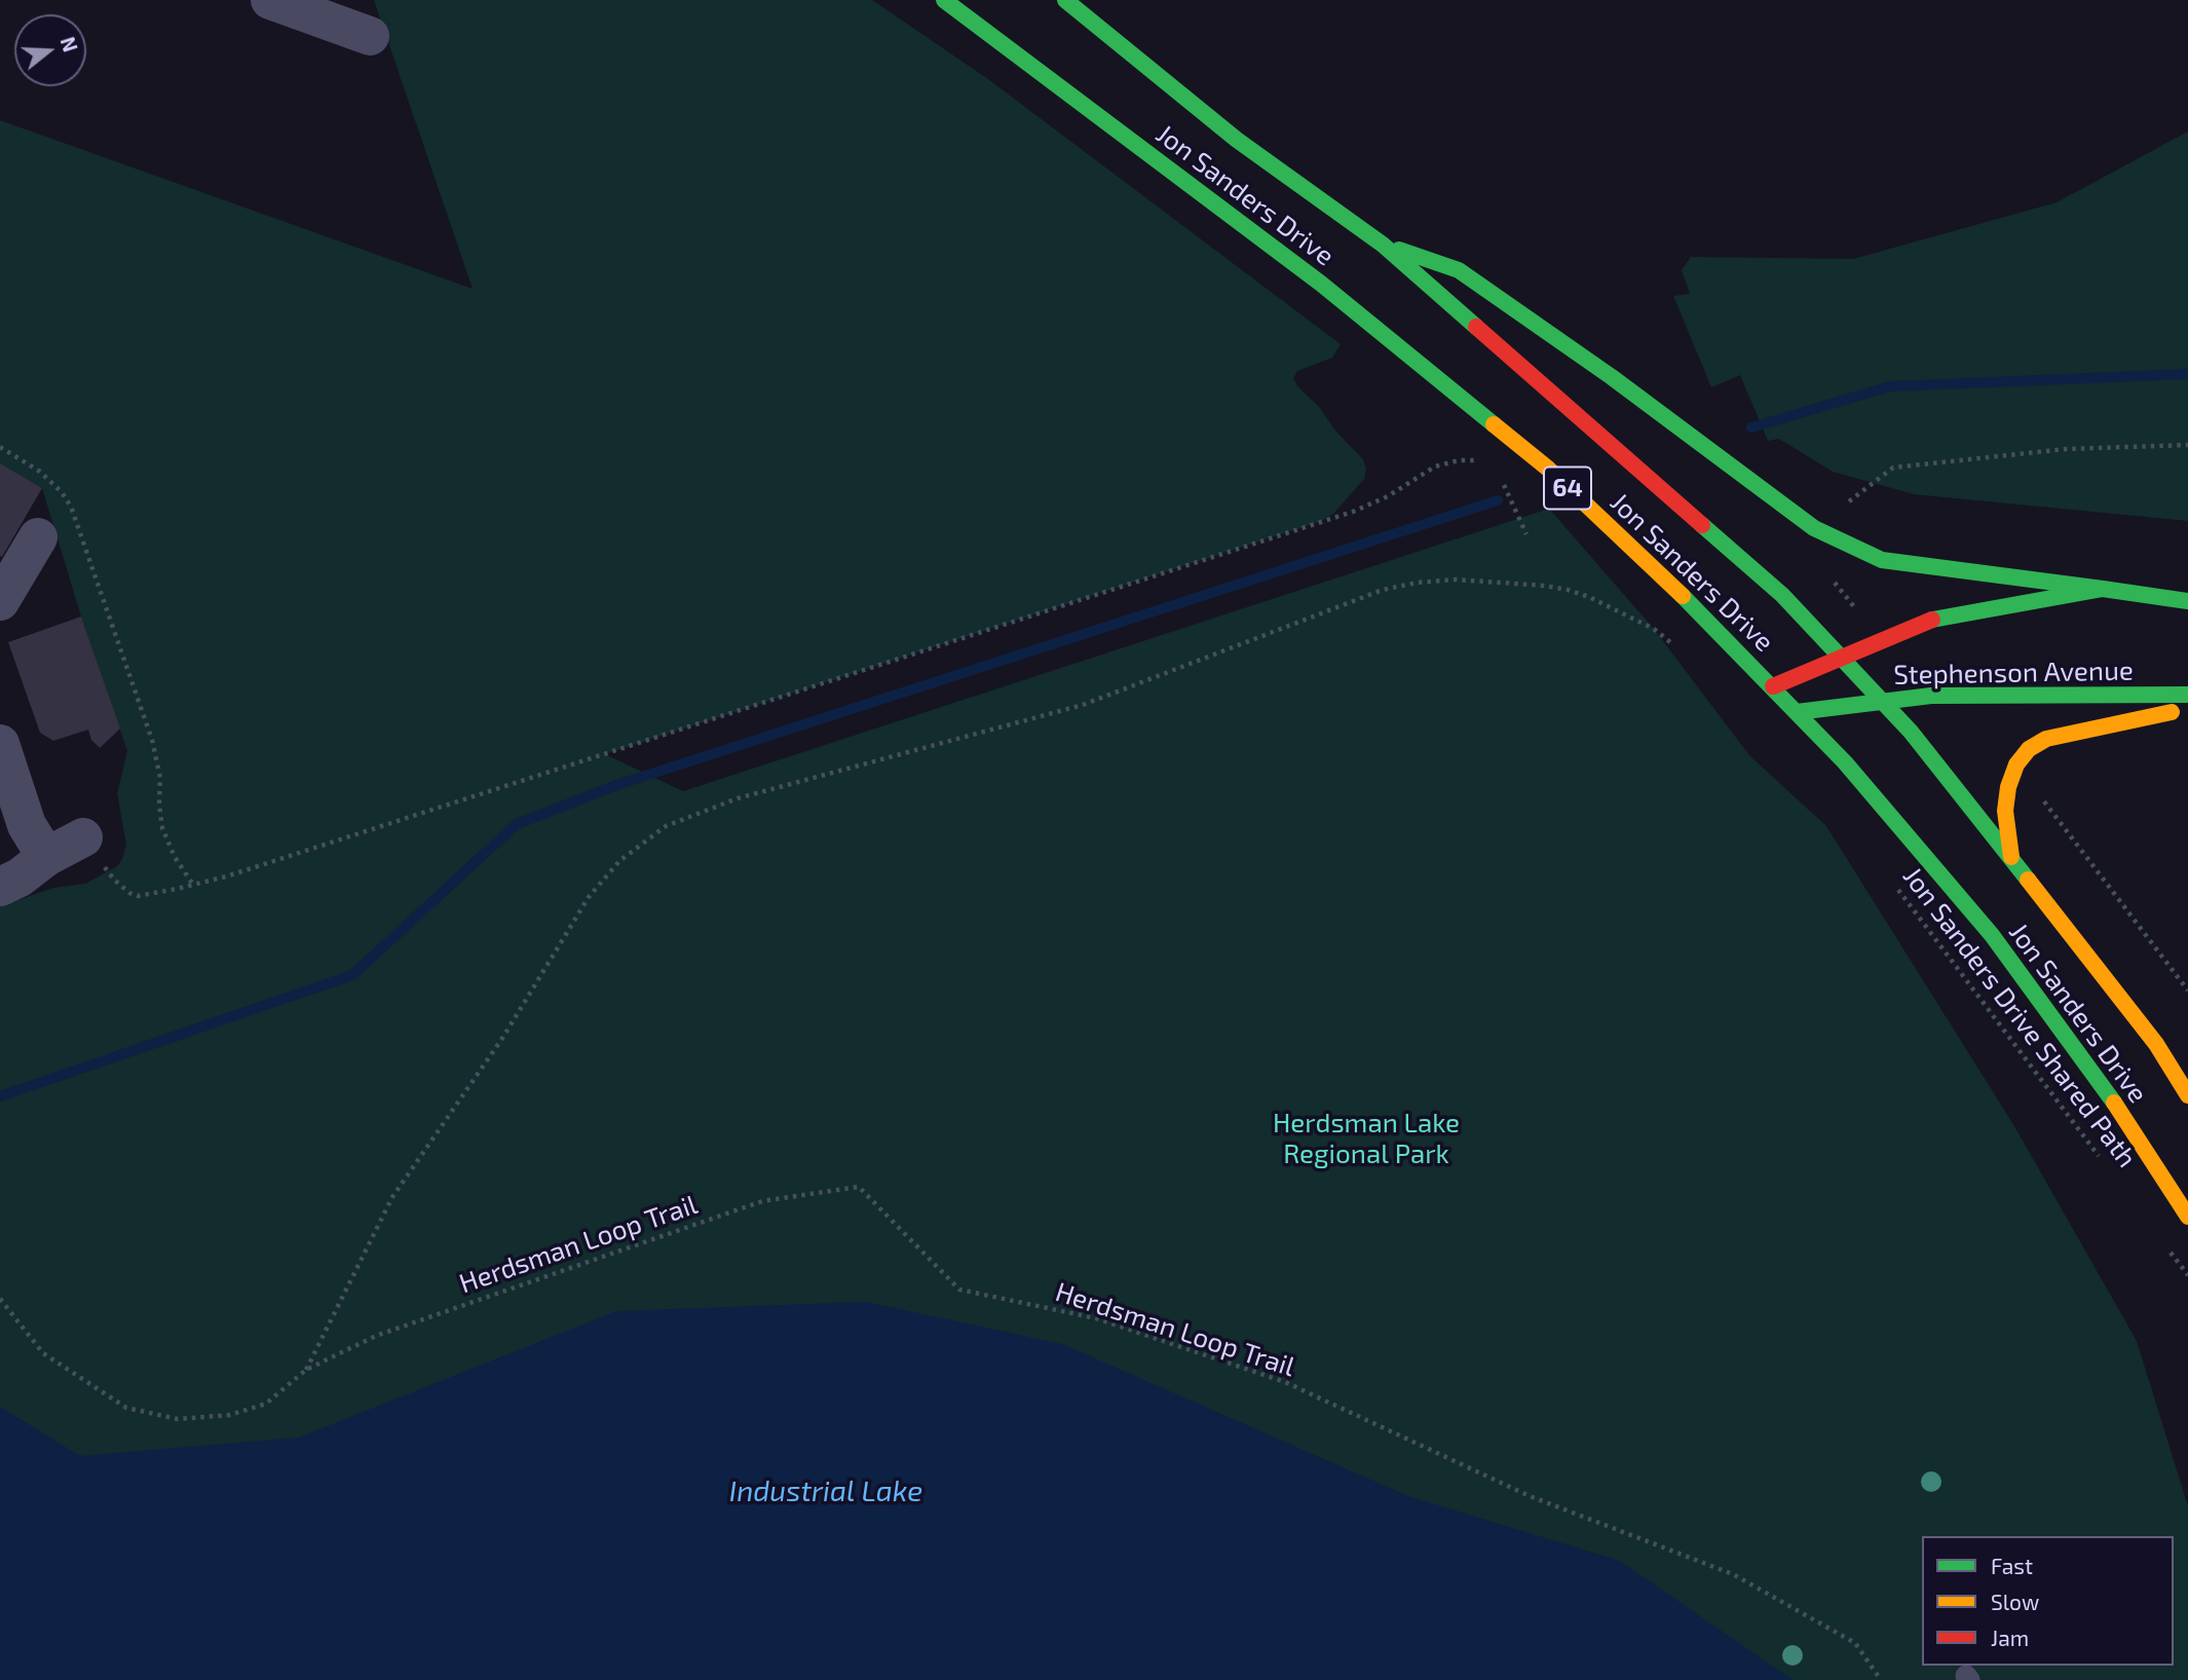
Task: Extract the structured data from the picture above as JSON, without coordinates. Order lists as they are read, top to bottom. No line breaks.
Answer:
{"streets":{"main road":["Jon Sanders Drive","64","Stephenson Avenue"],"path":["Jon Sanders Drive Shared Path","Herdsman Loop Trail"]},"crossings":[["Jon Sanders Drive","Stephenson Avenue"]],"water":["Industrial Lake"],"parks":["Herdsman Lake Regional Park"],"legend":["Fast","Slow","Jam"],"north":"right"}
